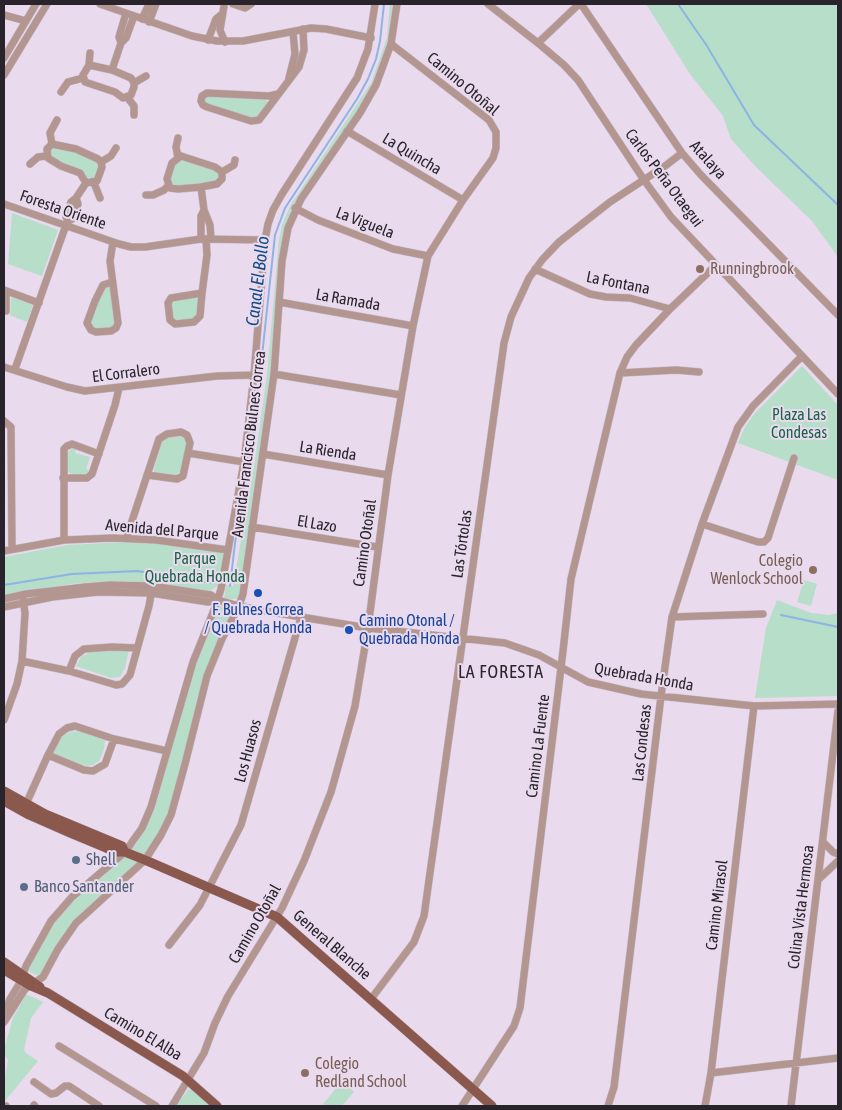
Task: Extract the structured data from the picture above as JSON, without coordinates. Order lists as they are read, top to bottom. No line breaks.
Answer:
{"streets":{"main road":["General Blanche","Camino El Alba"],"street":["Camino Otoñal","La Quincha","Atalaya","Carlos Peña Otaegui","Foresta Oriente","La Viguela","La Fontana","La Ramada","El Corralero","Avenida Francisco Bulnes Correa","La Rienda","El Lazo","Avenida del Parque","Las Tórtolas","Quebrada Honda","Las Condesas","Camino La Fuente","Los Huasos","Camino Mirasol","Colina Vista Hermosa"]},"crossings":[["Camino Otoñal","La Quincha"],["Camino Otoñal","La Viguela"],["Camino Otoñal","La Ramada"],["Camino Otoñal","Avenida Francisco Bulnes Correa"],["Camino Otoñal","La Rienda"],["Camino Otoñal","El Lazo"],["Camino Otoñal","Quebrada Honda"],["Camino Otoñal","General Blanche"],["Camino Otoñal","Camino El Alba"],["La Quincha","Avenida Francisco Bulnes Correa"],["Atalaya","Carlos Peña Otaegui"],["Atalaya","Las Tórtolas"],["Carlos Peña Otaegui","Las Tórtolas"],["Carlos Peña Otaegui","Las Condesas"],["Carlos Peña Otaegui","Camino La Fuente"],["Foresta Oriente","Avenida Francisco Bulnes Correa"],["La Viguela","Avenida Francisco Bulnes Correa"],["La Fontana","Las Tórtolas"],["La Fontana","Camino La Fuente"],["La Ramada","Avenida Francisco Bulnes Correa"],["El Corralero","Avenida Francisco Bulnes Correa"],["Avenida Francisco Bulnes Correa","La Rienda"],["Avenida Francisco Bulnes Correa","El Lazo"],["Avenida Francisco Bulnes Correa","Avenida del Parque"],["Avenida Francisco Bulnes Correa","Quebrada Honda"],["Avenida Francisco Bulnes Correa","General Blanche"],["Avenida Francisco Bulnes Correa","Camino El Alba"],["Las Tórtolas","Quebrada Honda"],["Las Tórtolas","General Blanche"],["Quebrada Honda","Las Condesas"],["Quebrada Honda","Camino La Fuente"],["Quebrada Honda","Los Huasos"],["Quebrada Honda","Camino Mirasol"],["Camino La Fuente","General Blanche"],["Los Huasos","General Blanche"]],"districts":["LA FORESTA"],"water":["Canal El Bollo"],"parks":["Plaza Las Condesas","Parque Quebrada Honda"],"places":["Runningbrook","Colegio Wenlock School","F. Bulnes Correa / Quebrada Honda","Camino Otonal / Quebrada Honda","Shell","Banco Santander","Colegio Redland School"]}
